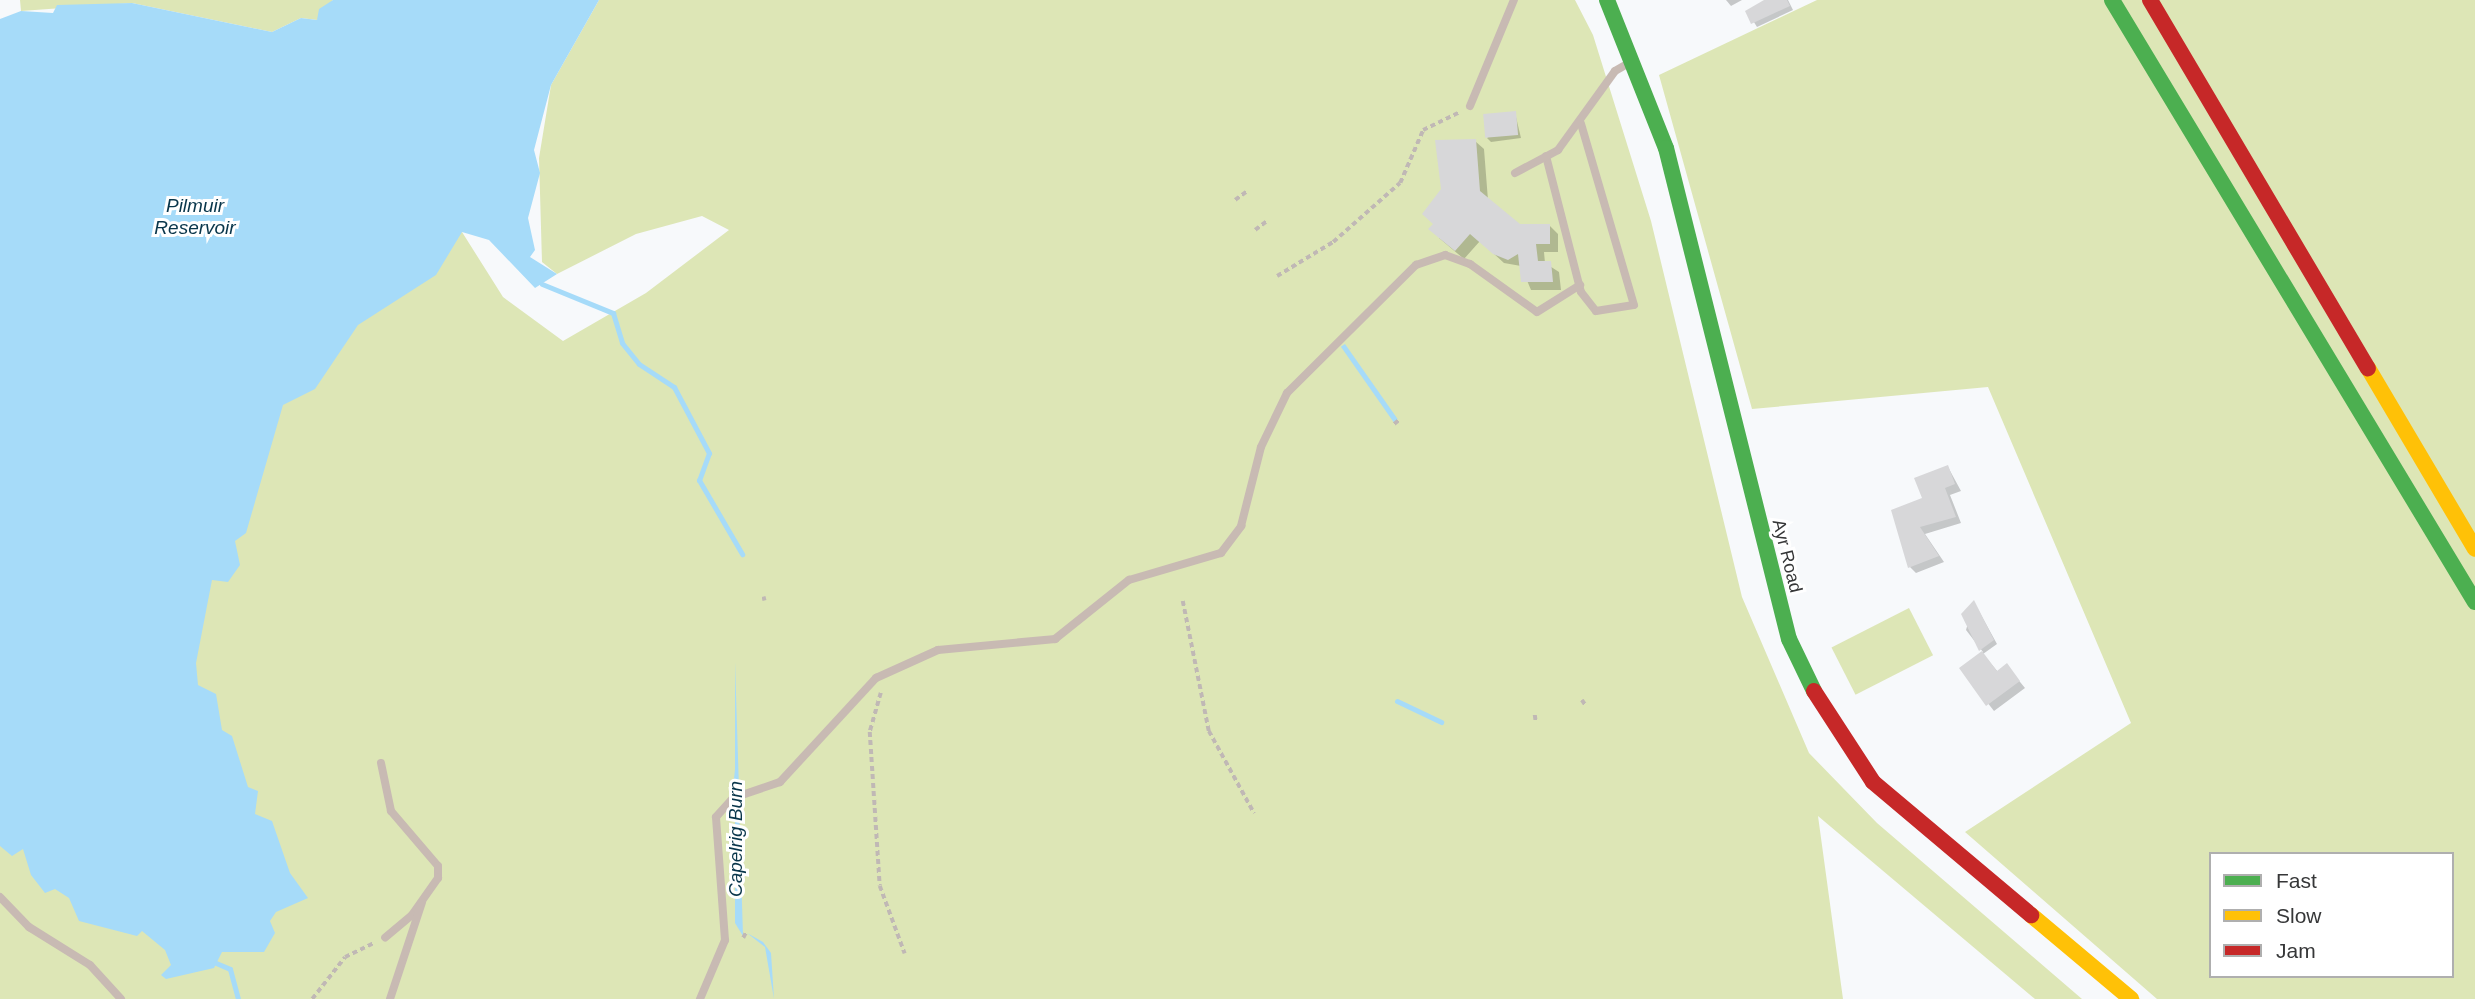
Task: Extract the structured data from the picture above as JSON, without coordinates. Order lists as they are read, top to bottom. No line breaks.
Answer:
{"streets":{"main road":["Ayr Road"]},"water":["Pilmuir Reservoir","Capelrig Burn"],"legend":["Fast","Slow","Jam"]}
